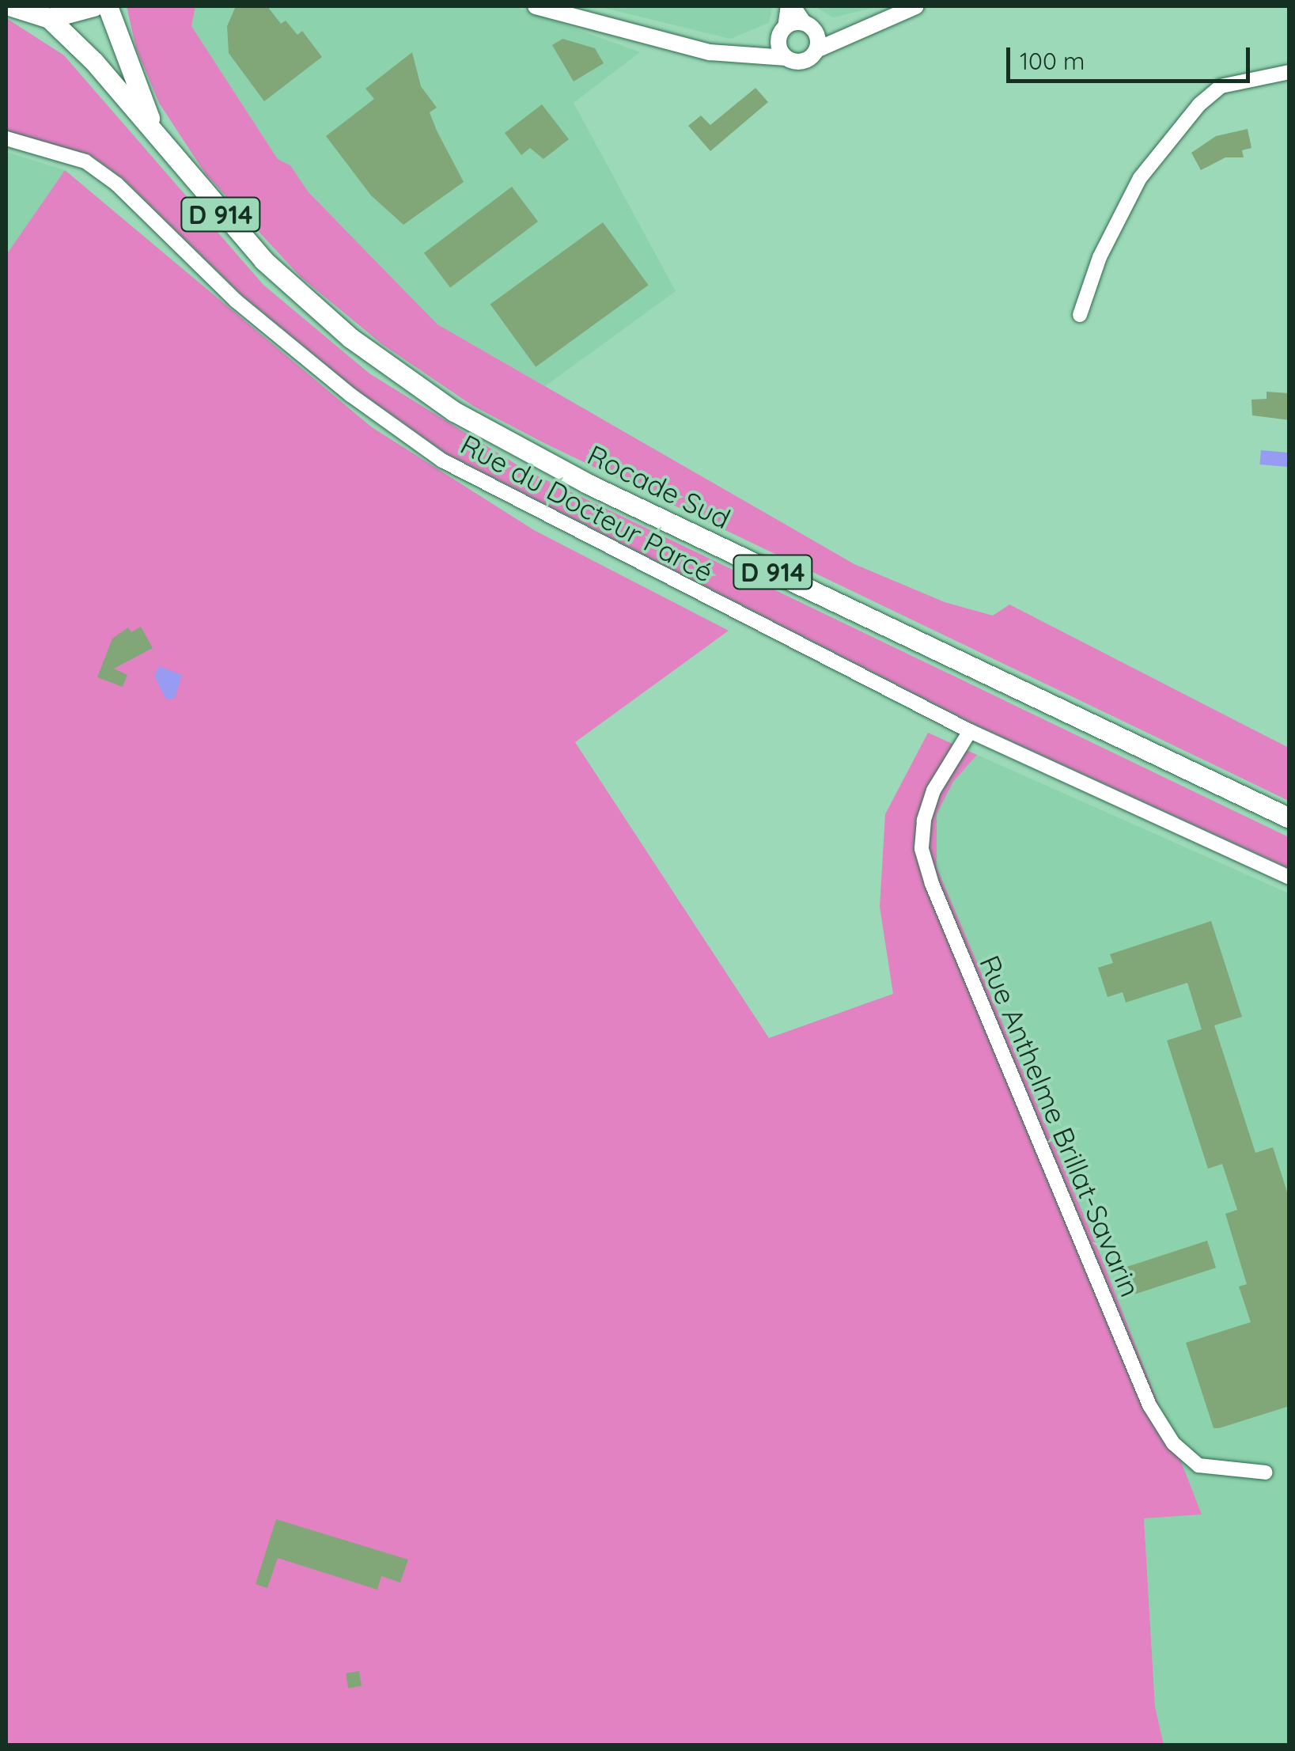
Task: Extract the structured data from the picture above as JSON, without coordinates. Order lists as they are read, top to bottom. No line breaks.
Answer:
{"streets":{"main road":["D 914","Rocade Sud"],"street":["Rue du Docteur Parcé","Rue Anthelme Brillat-Savarin"]},"crossings":[["D 914","Rocade Sud"],["Rue du Docteur Parcé","Rue Anthelme Brillat-Savarin"]],"scale_bar":"100 m"}
